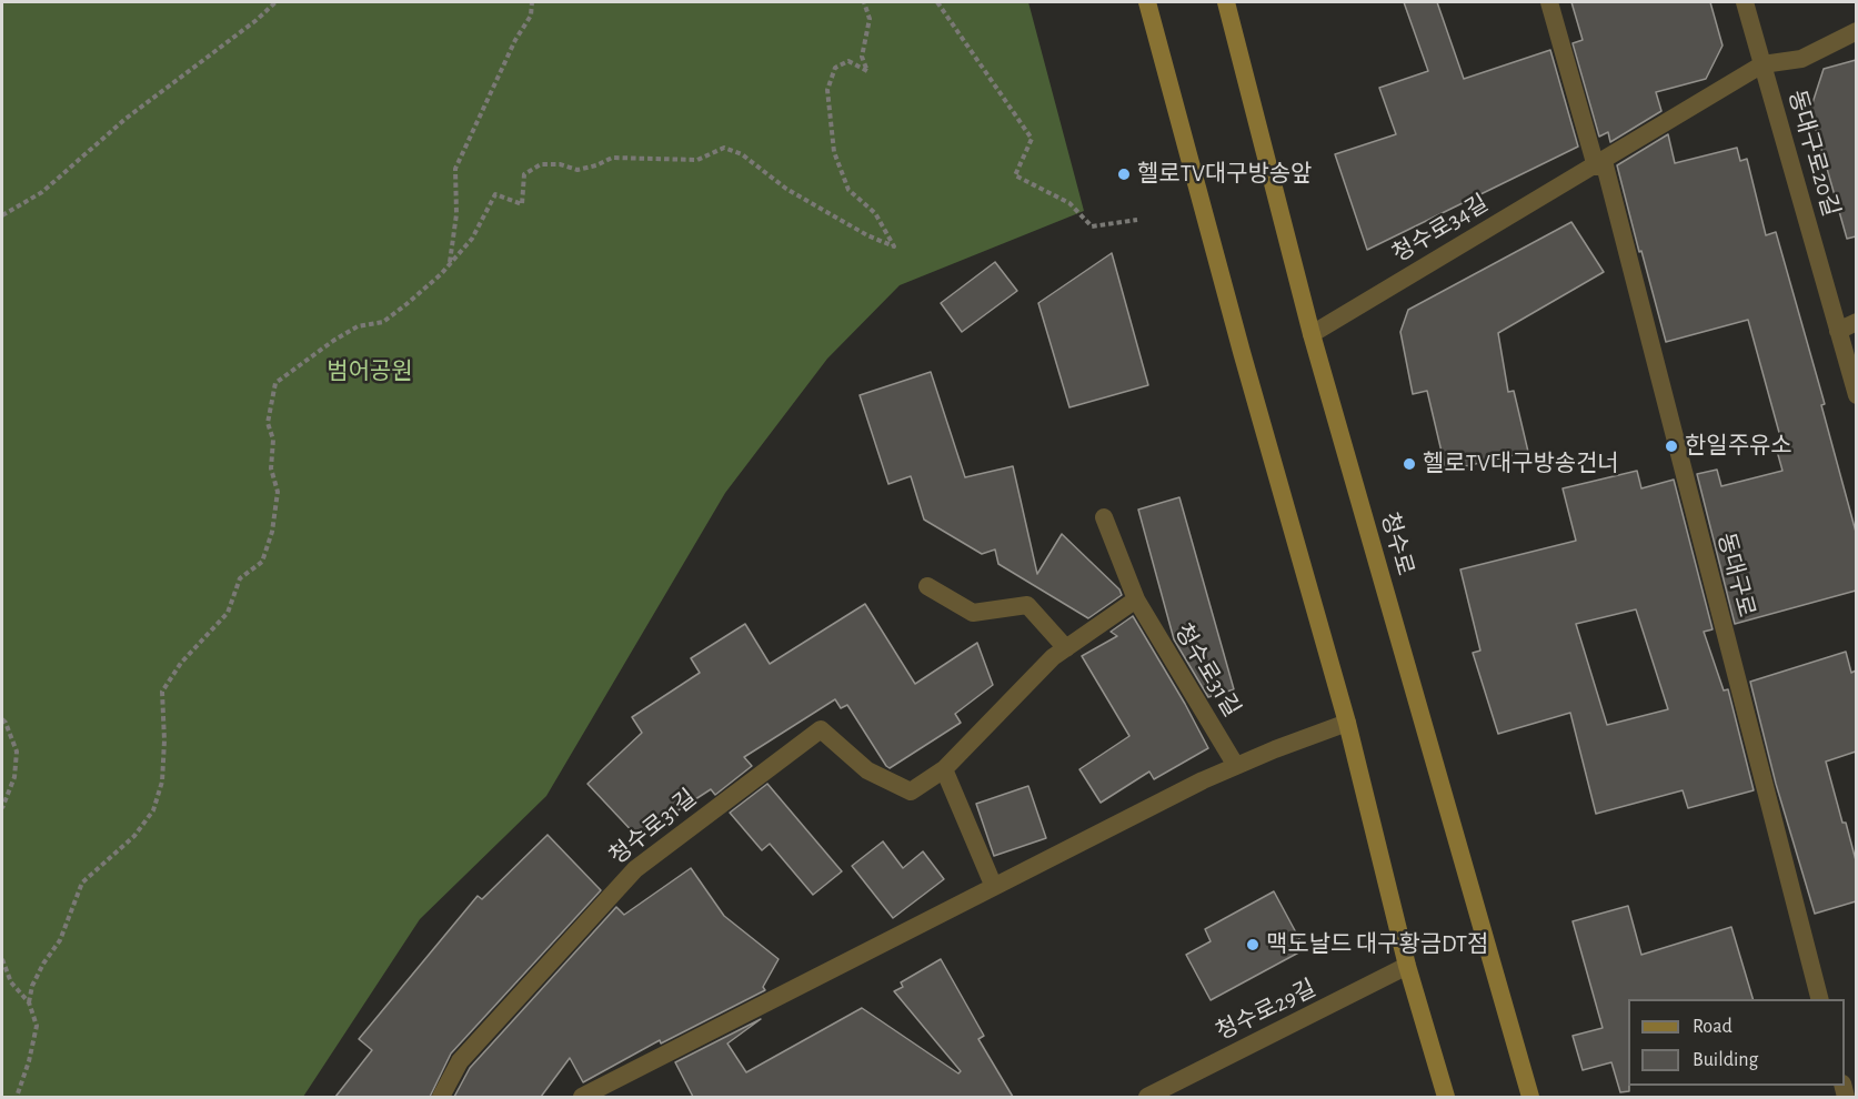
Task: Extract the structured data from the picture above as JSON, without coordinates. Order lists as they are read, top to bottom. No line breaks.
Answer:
{"streets":{"main road":["청수로"],"street":["동대구로20길","청수로34길","동대구로","청수로31길","청수로29길"]},"crossings":[["동대구로20길","청수로34길"],["청수로34길","청수로"],["청수로34길","동대구로"]],"parks":["범어공원"],"places":["헬로TV대구방송앞","한일주유소","헬로TV대구방송건너","맥도날드 대구황금DT점"],"legend":["Road","Building"]}
